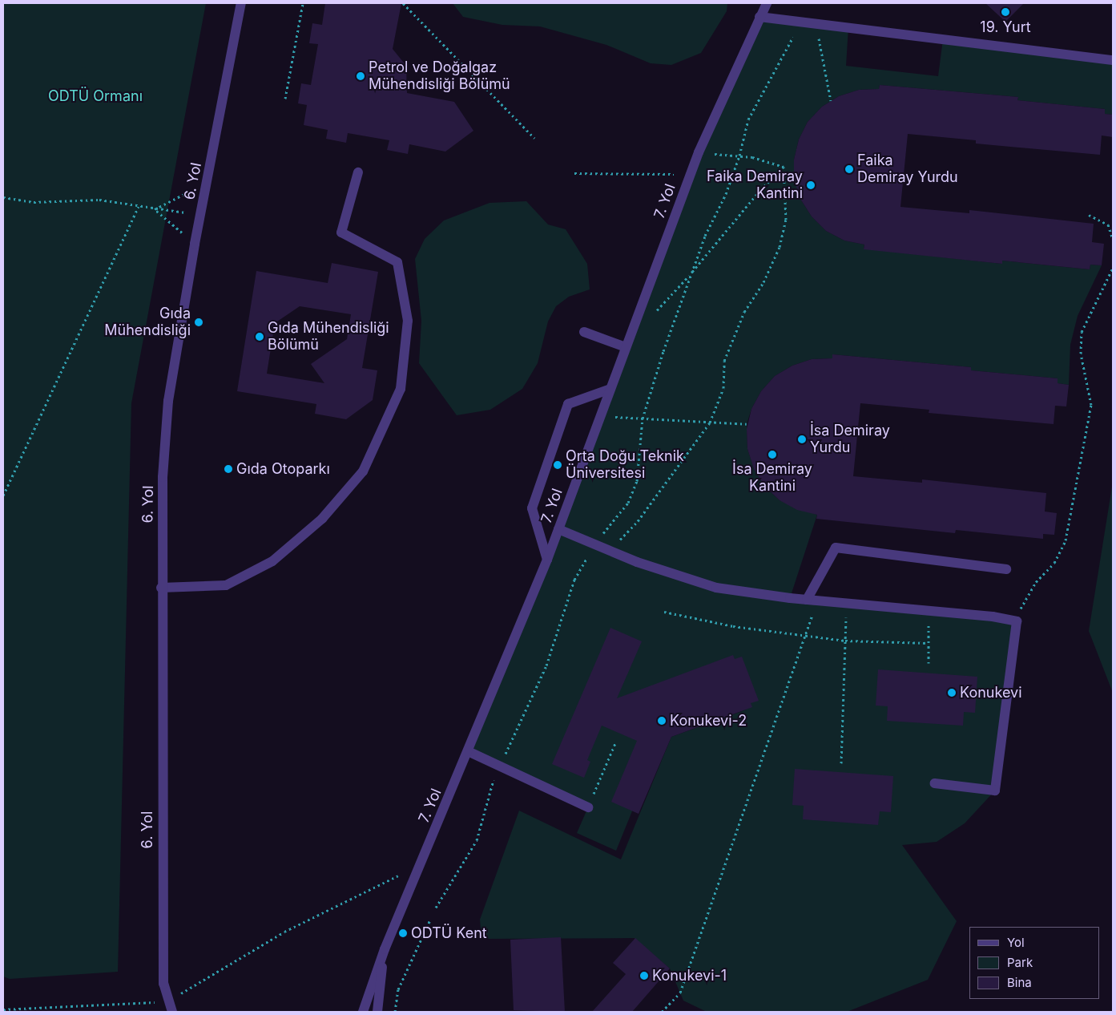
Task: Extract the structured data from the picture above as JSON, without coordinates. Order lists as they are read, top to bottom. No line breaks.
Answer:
{"streets":{"street":["6. Yol","7. Yol"]},"parks":["ODTÜ Ormanı"],"places":["19. Yurt","Petrol ve Doğalgaz Mühendisliği Bölümü","Faika Demiray Yurdu","Faika Demiray Kantini","Gıda Mühendisliği","Gıda Mühendisliği Bölümü","İsa Demiray Yurdu","İsa Demiray Kantini","Orta Doğu Teknik Üniversitesi","Gıda Otoparkı","Konukevi","Konukevi-2","ODTÜ Kent","Konukevi-1"],"legend":["Yol","Park","Bina"]}
